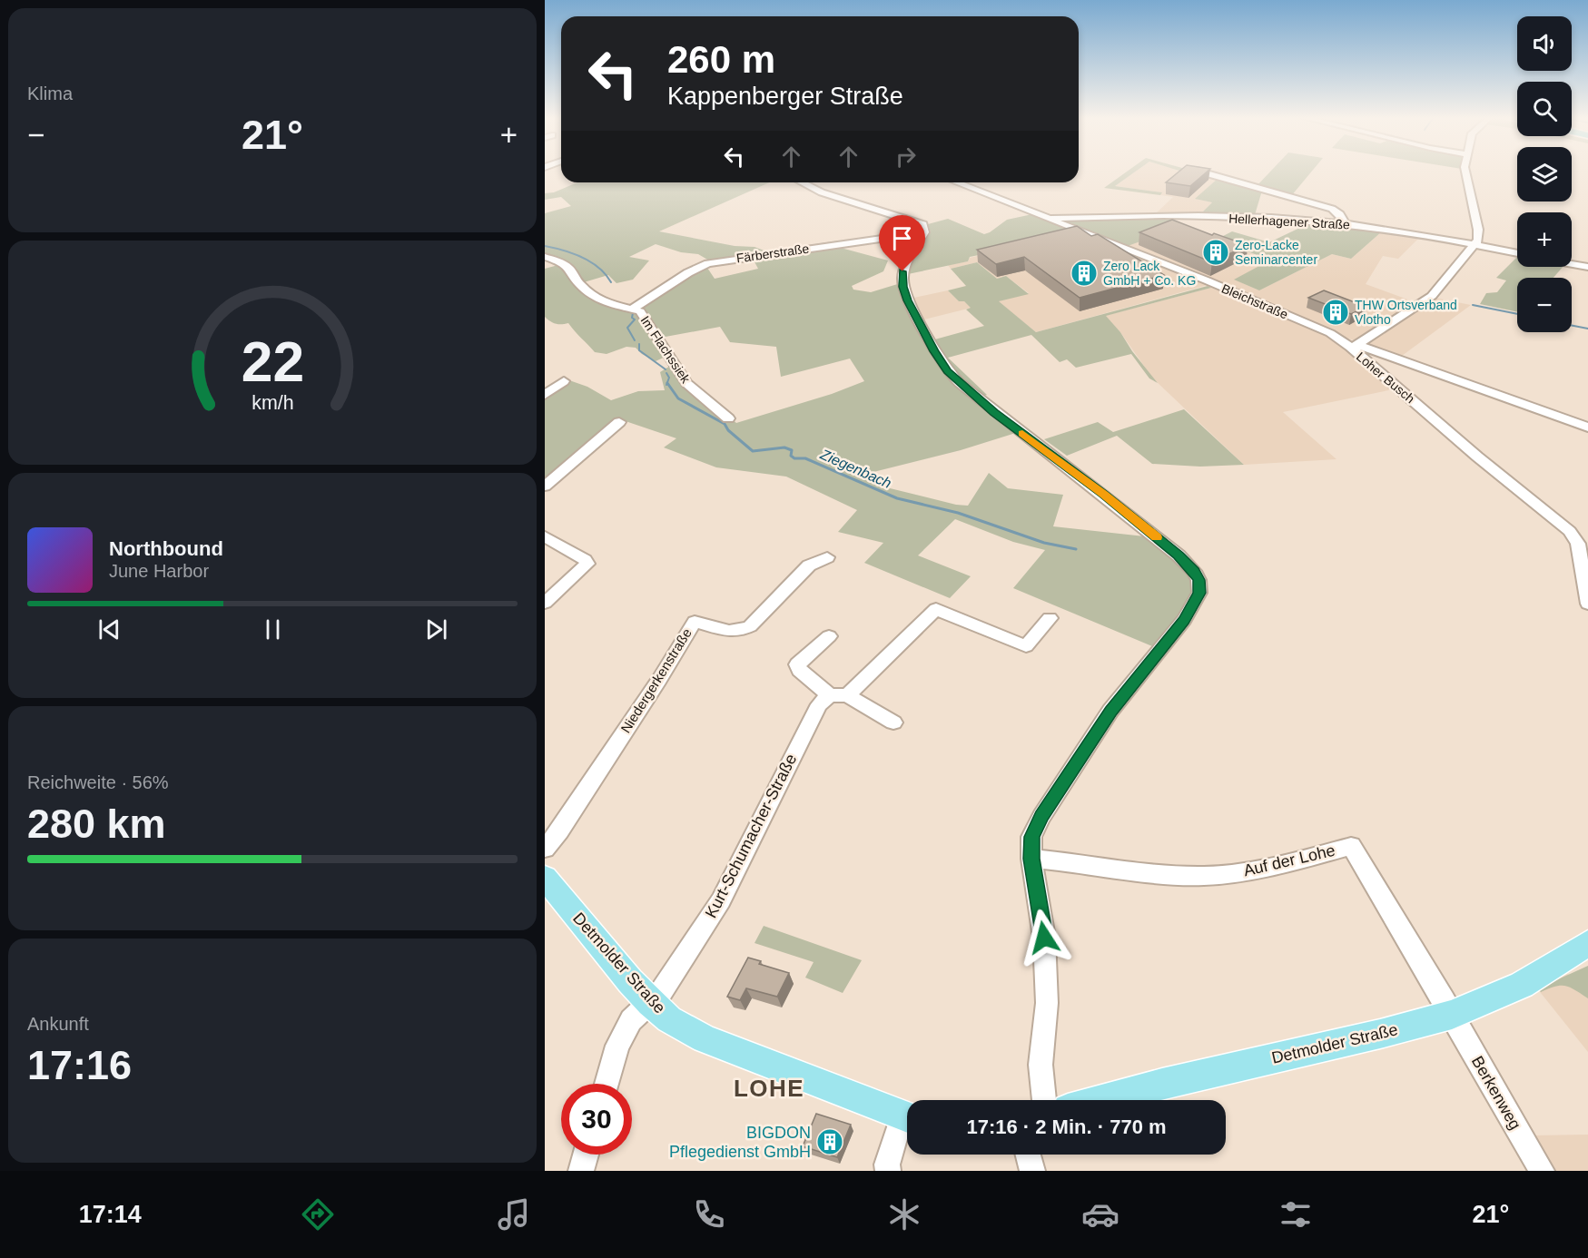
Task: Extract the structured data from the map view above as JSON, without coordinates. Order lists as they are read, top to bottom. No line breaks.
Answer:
{"streets":{"main road":["Detmolder Straße"],"street":["Hellerhagener Straße","Färberstraße","Bleichstraße","Im Flachssiek","Loher Busch","Niedergerkenstraße","Kurt-Schumacher-Straße","Auf der Lohe","Berkenweg"]},"crossings":[["Hellerhagener Straße","Bleichstraße"],["Hellerhagener Straße","Loher Busch"],["Färberstraße","Im Flachssiek"],["Bleichstraße","Loher Busch"],["Kurt-Schumacher-Straße","Detmolder Straße"],["Auf der Lohe","Detmolder Straße"],["Auf der Lohe","Berkenweg"],["Detmolder Straße","Berkenweg"]],"districts":["LOHE"],"water":["Ziegenbach"],"places":{"building":["Zero-Lacke Seminarcenter","Zero Lack GmbH + Co. KG","THW Ortsverband Vlotho","BIGDON Pflegedienst GmbH"]},"page":{"tile":["Klima",["Reichweite · 56%","280 km"],["Ankunft","17:16"]],"map_buttons":["+","−"],"turn":["260 m","Kappenberger Straße"],"heat":["−","21°","+"],"song":["Northbound","June Harbor"],"limit":"30","trip":"17:16 · 2 Min. · 770 m","tabs":["17:14","21°"],"gauge":["22","km/h"]}}
